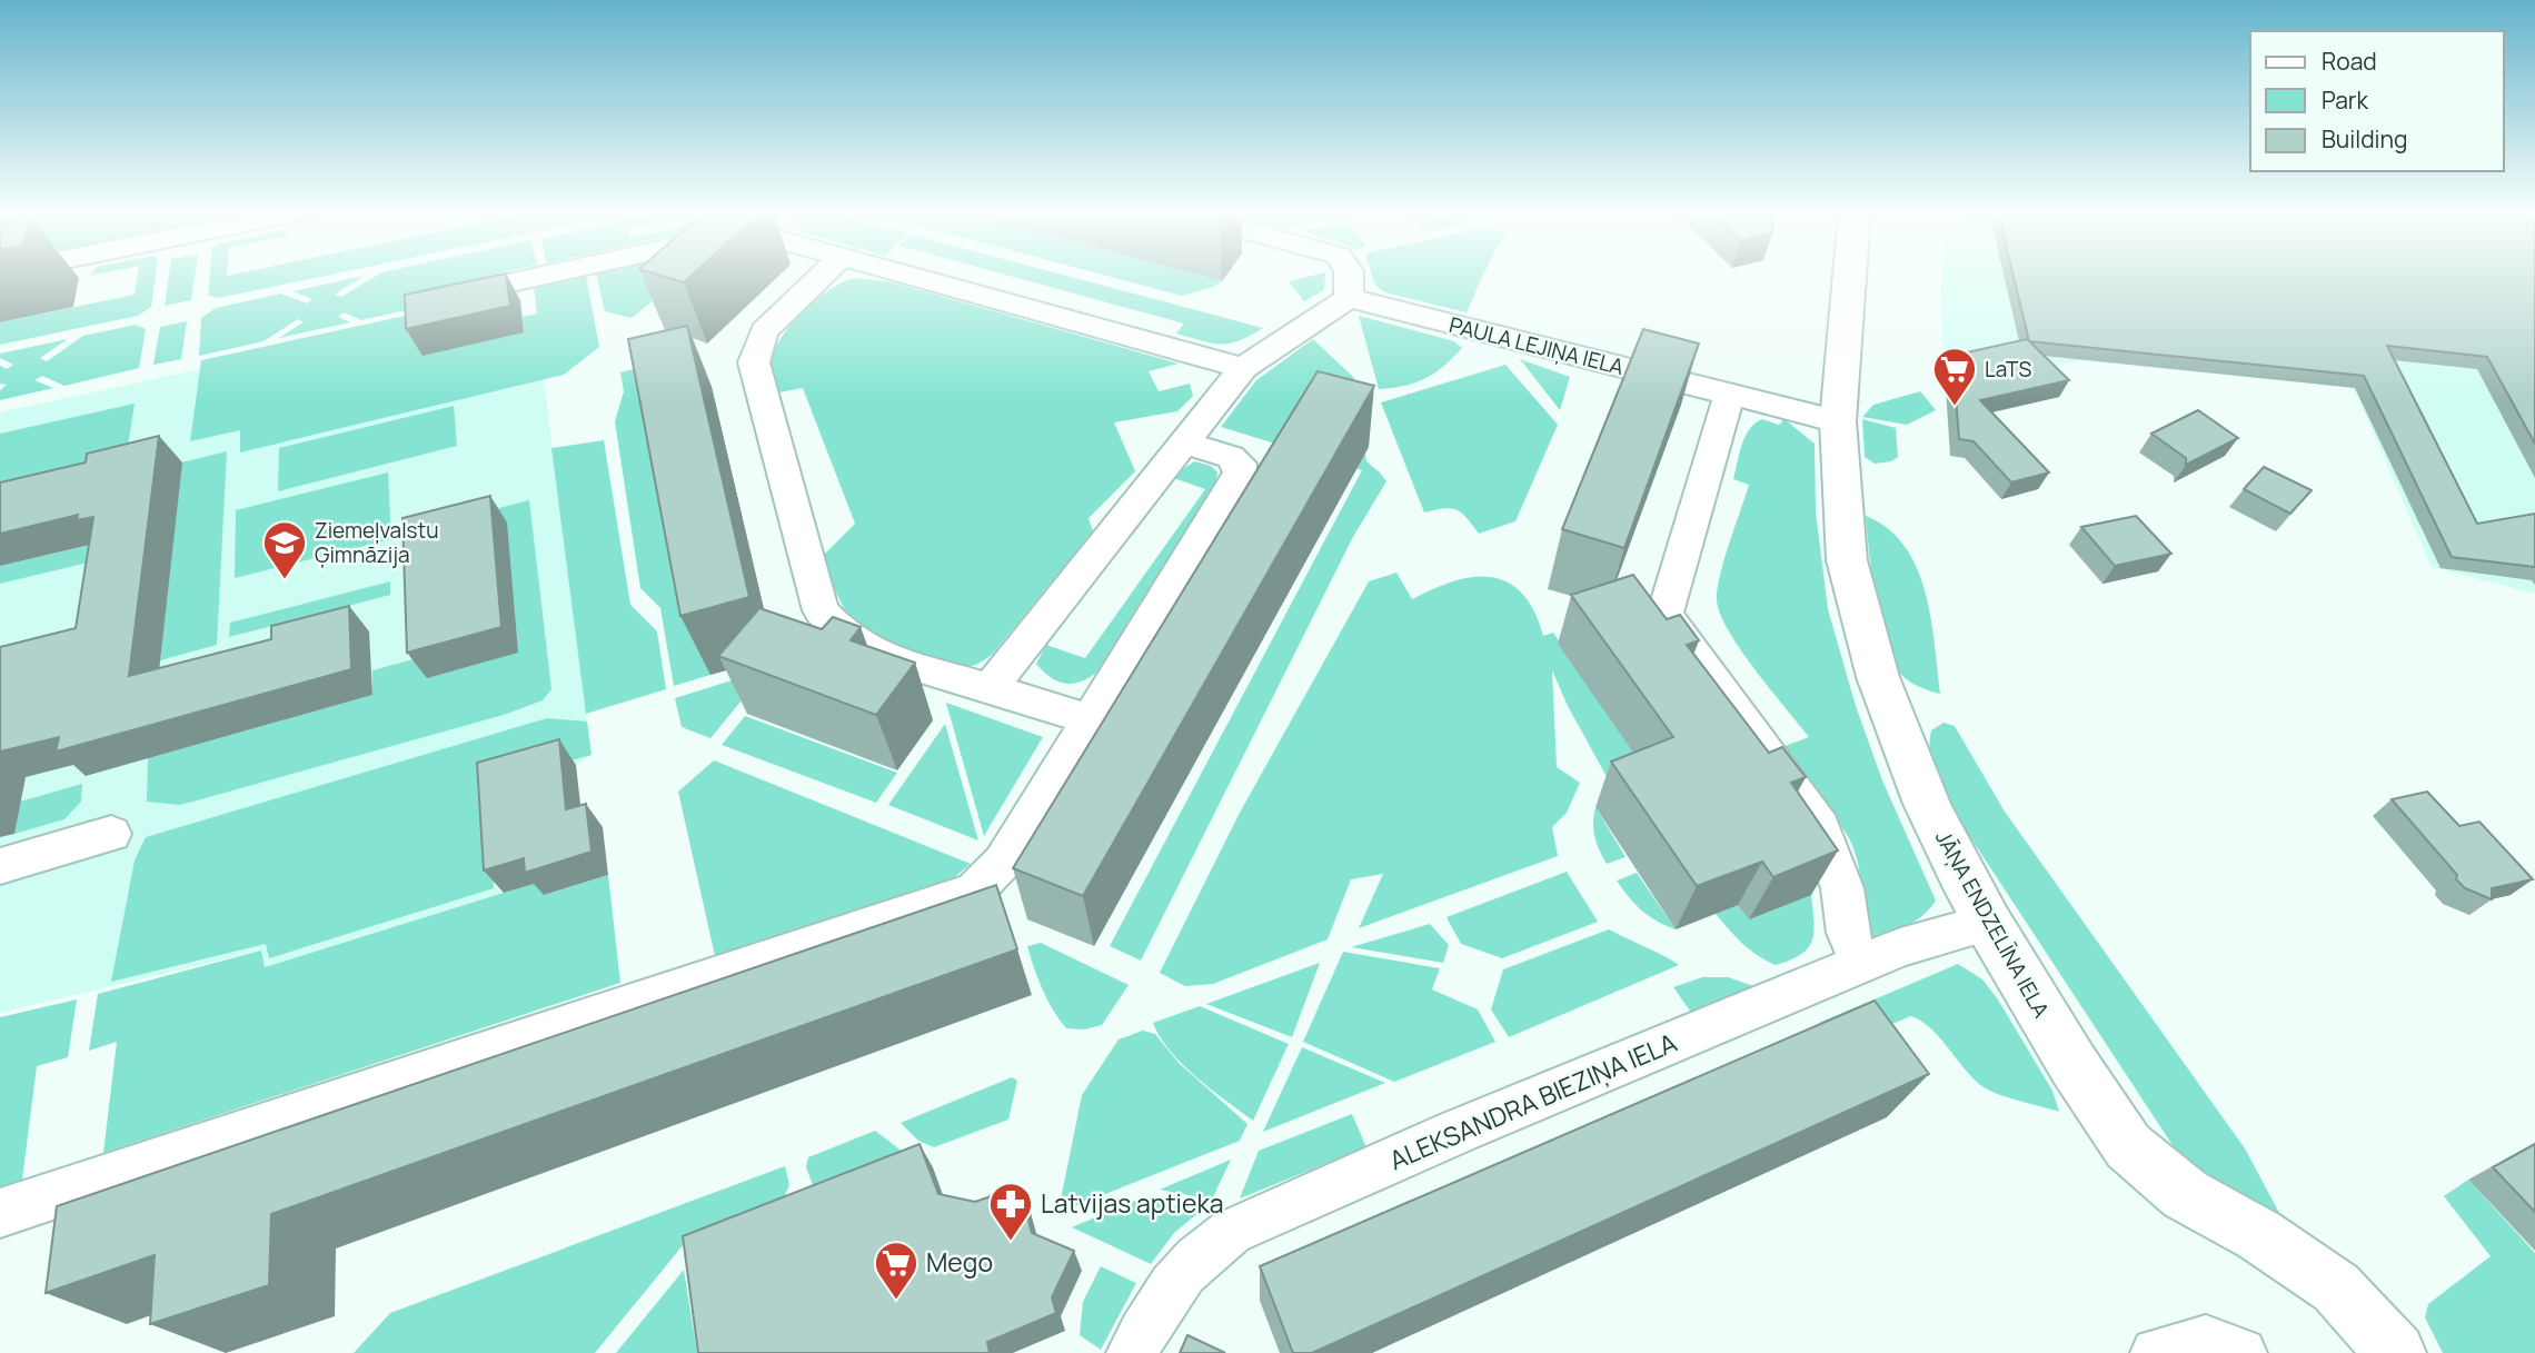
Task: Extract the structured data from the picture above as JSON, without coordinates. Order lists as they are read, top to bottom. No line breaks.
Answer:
{"streets":{"street":["PAULA LEJIŅA IELA","JĀŅA ENDZELĪNA IELA","ALEKSANDRA BIEZIŅA IELA"]},"crossings":[["PAULA LEJIŅA IELA","JĀŅA ENDZELĪNA IELA"],["JĀŅA ENDZELĪNA IELA","ALEKSANDRA BIEZIŅA IELA"]],"places":{"supermarket":["LaTS","Mego"],"school or university":["Ziemeļvalstu Ģimnāzija"],"pharmacy":["Latvijas aptieka"]},"legend":["Road","Park","Building"]}
